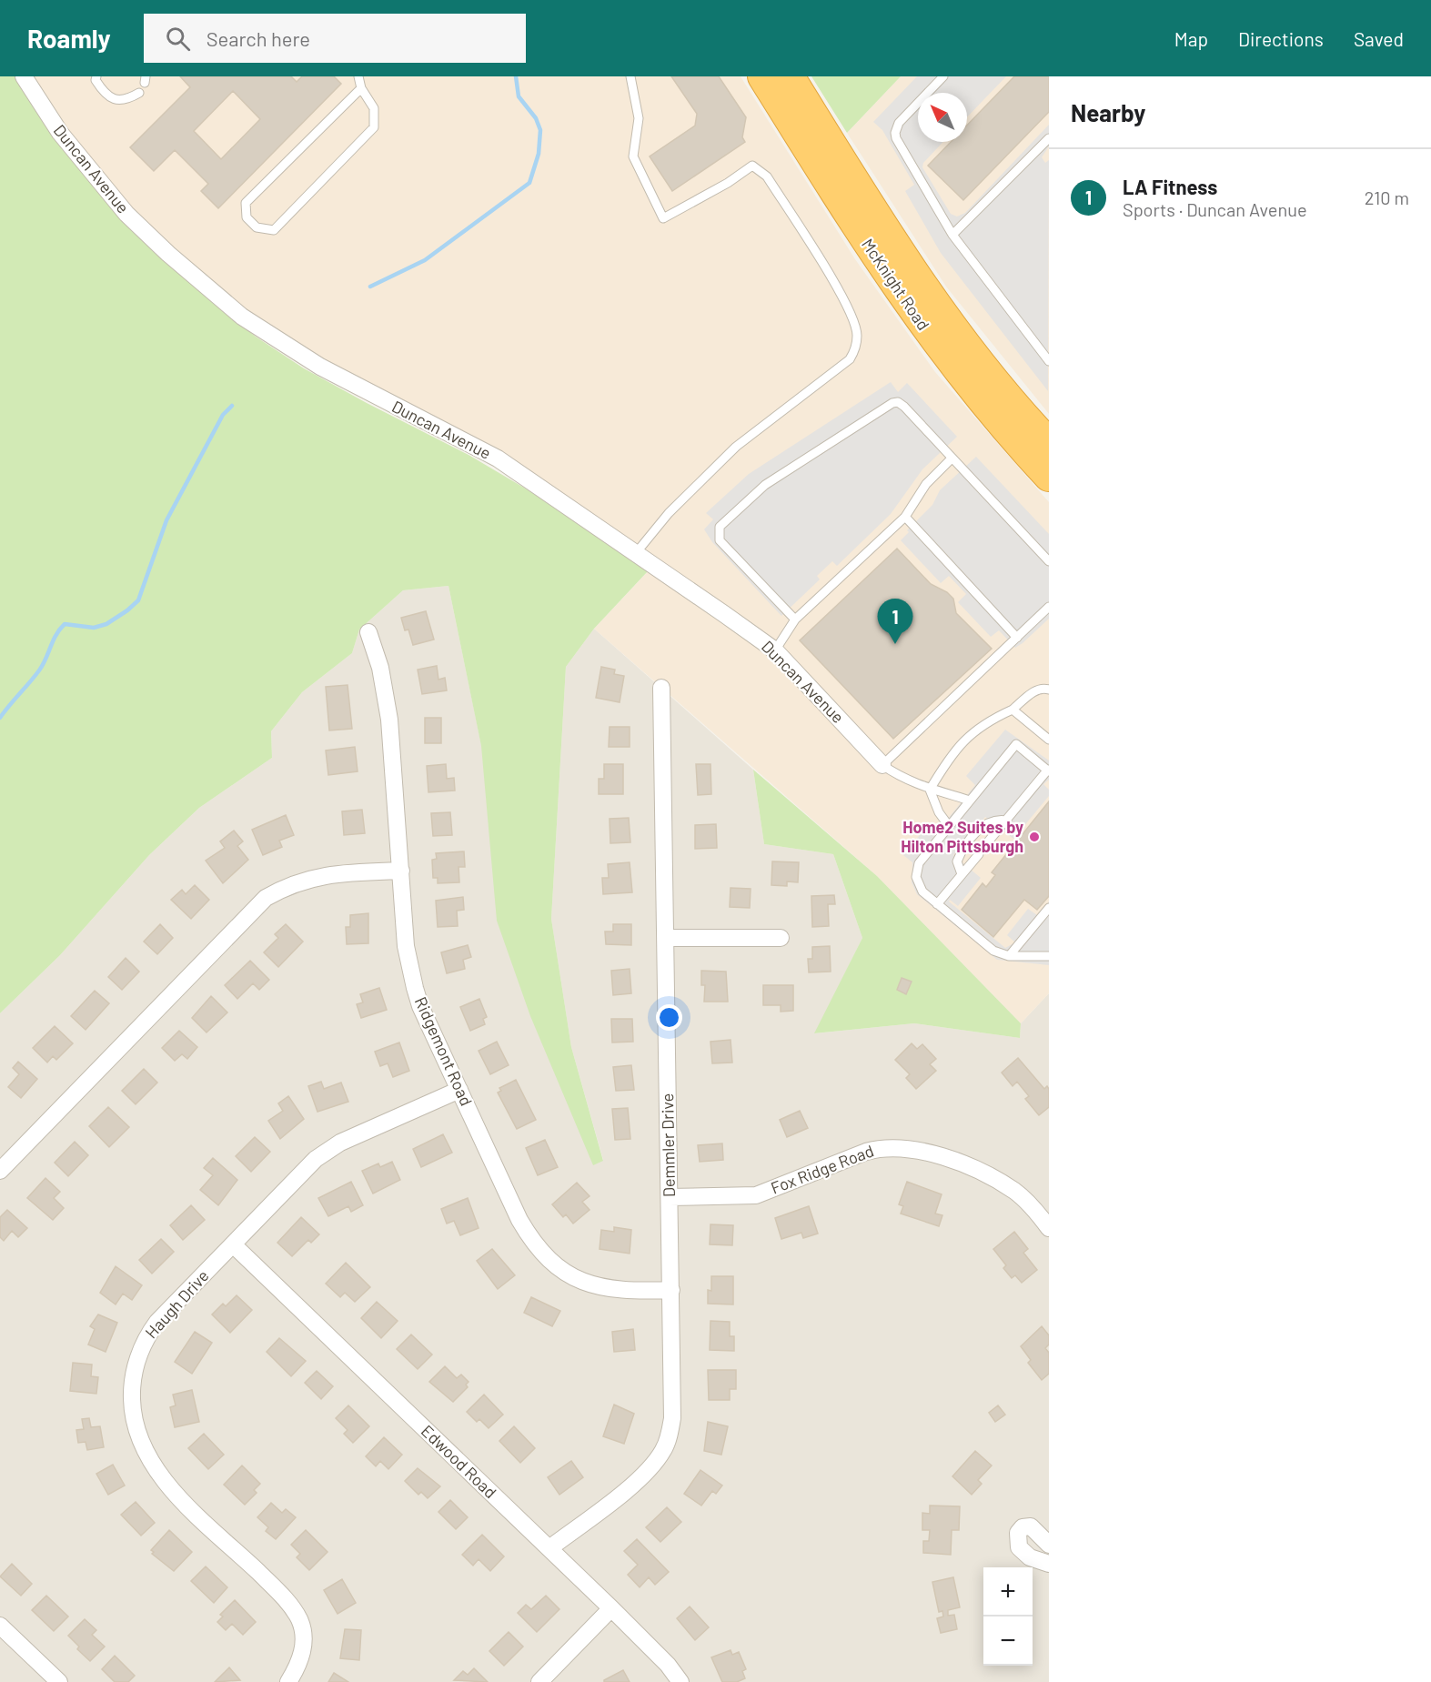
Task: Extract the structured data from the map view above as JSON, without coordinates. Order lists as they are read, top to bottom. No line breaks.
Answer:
{"streets":{"highway":["McKnight Road"],"street":["Duncan Avenue","Ridgemont Road","Demmler Drive","Fox Ridge Road","Haugh Drive","Edwood Road"]},"crossings":[["Ridgemont Road","Demmler Drive"],["Ridgemont Road","Haugh Drive"],["Demmler Drive","Fox Ridge Road"],["Demmler Drive","Edwood Road"],["Haugh Drive","Edwood Road"]],"places":["Home2 Suites by Hilton Pittsburgh"],"north":"top left","page":{"header":"Roamly","search":"Search here","nav":["Map","Directions","Saved"],"heading":"Nearby","list":[{"mark":"1","name":"LA Fitness","note":"Sports · Duncan Avenue","value":"210 m"}],"pins":"1","map_buttons":["+","−"]}}
